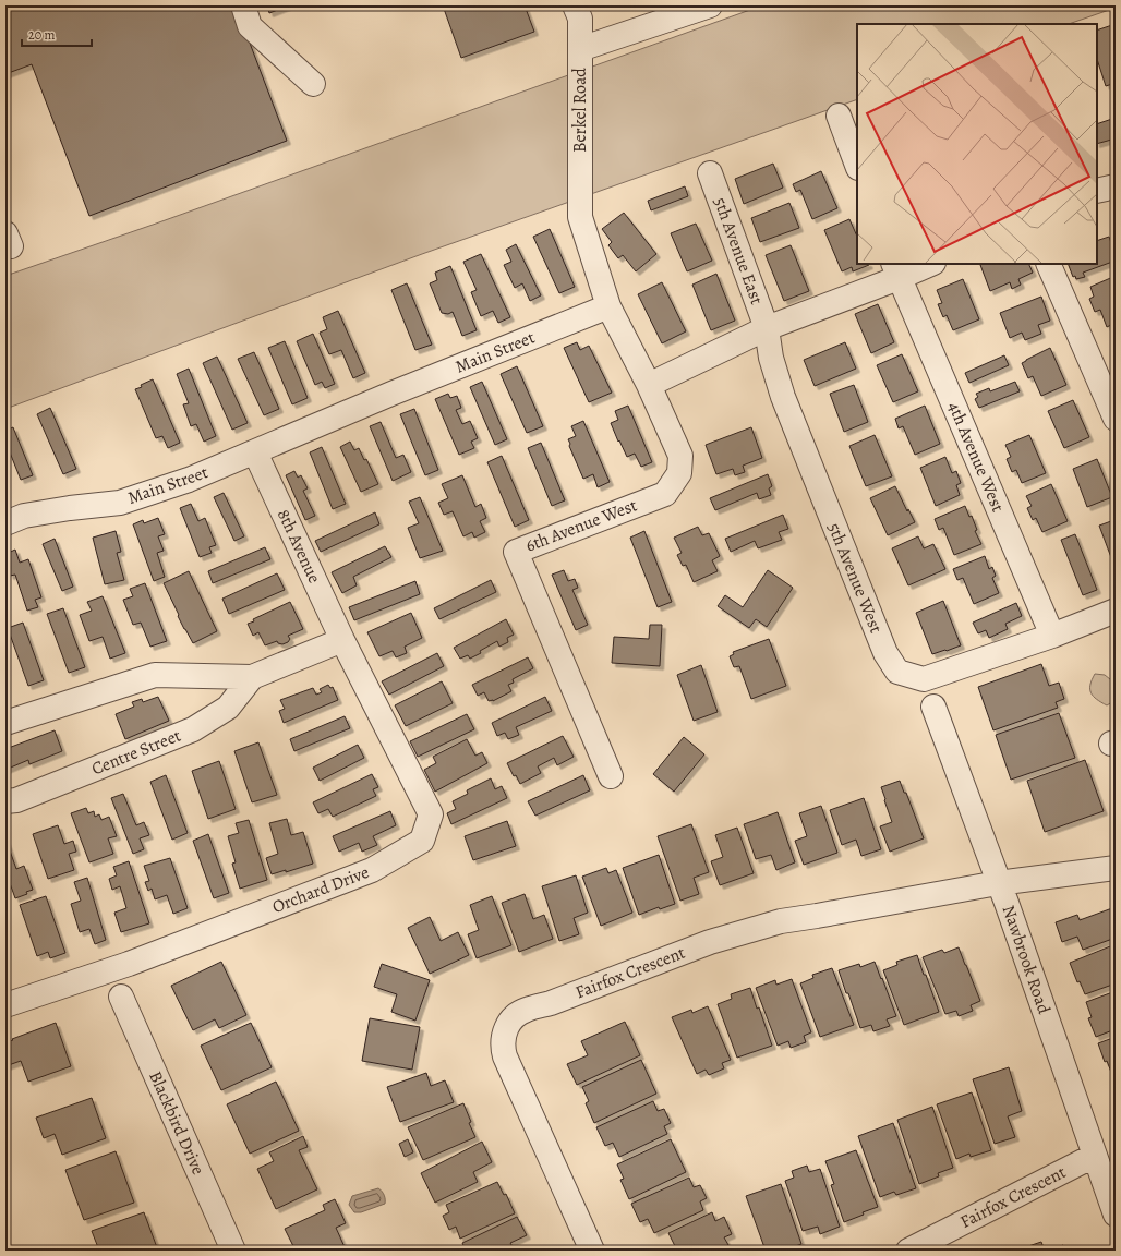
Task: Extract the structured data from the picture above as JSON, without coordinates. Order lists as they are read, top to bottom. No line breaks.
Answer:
{"streets":{"street":["Berkel Road","5th Avenue East","Main Street","4th Avenue West","6th Avenue West","8th Avenue","5th Avenue West","Centre Street","Orchard Drive","Nawbrook Road","Fairfox Crescent","Blackbird Drive"]},"crossings":[["Berkel Road","Main Street"],["5th Avenue East","5th Avenue West"],["Main Street","8th Avenue"],["4th Avenue West","5th Avenue West"],["8th Avenue","Centre Street"],["8th Avenue","Orchard Drive"],["Centre Street","Orchard Drive"],["Nawbrook Road","Fairfox Crescent"]],"scale_bar":"20 m"}
